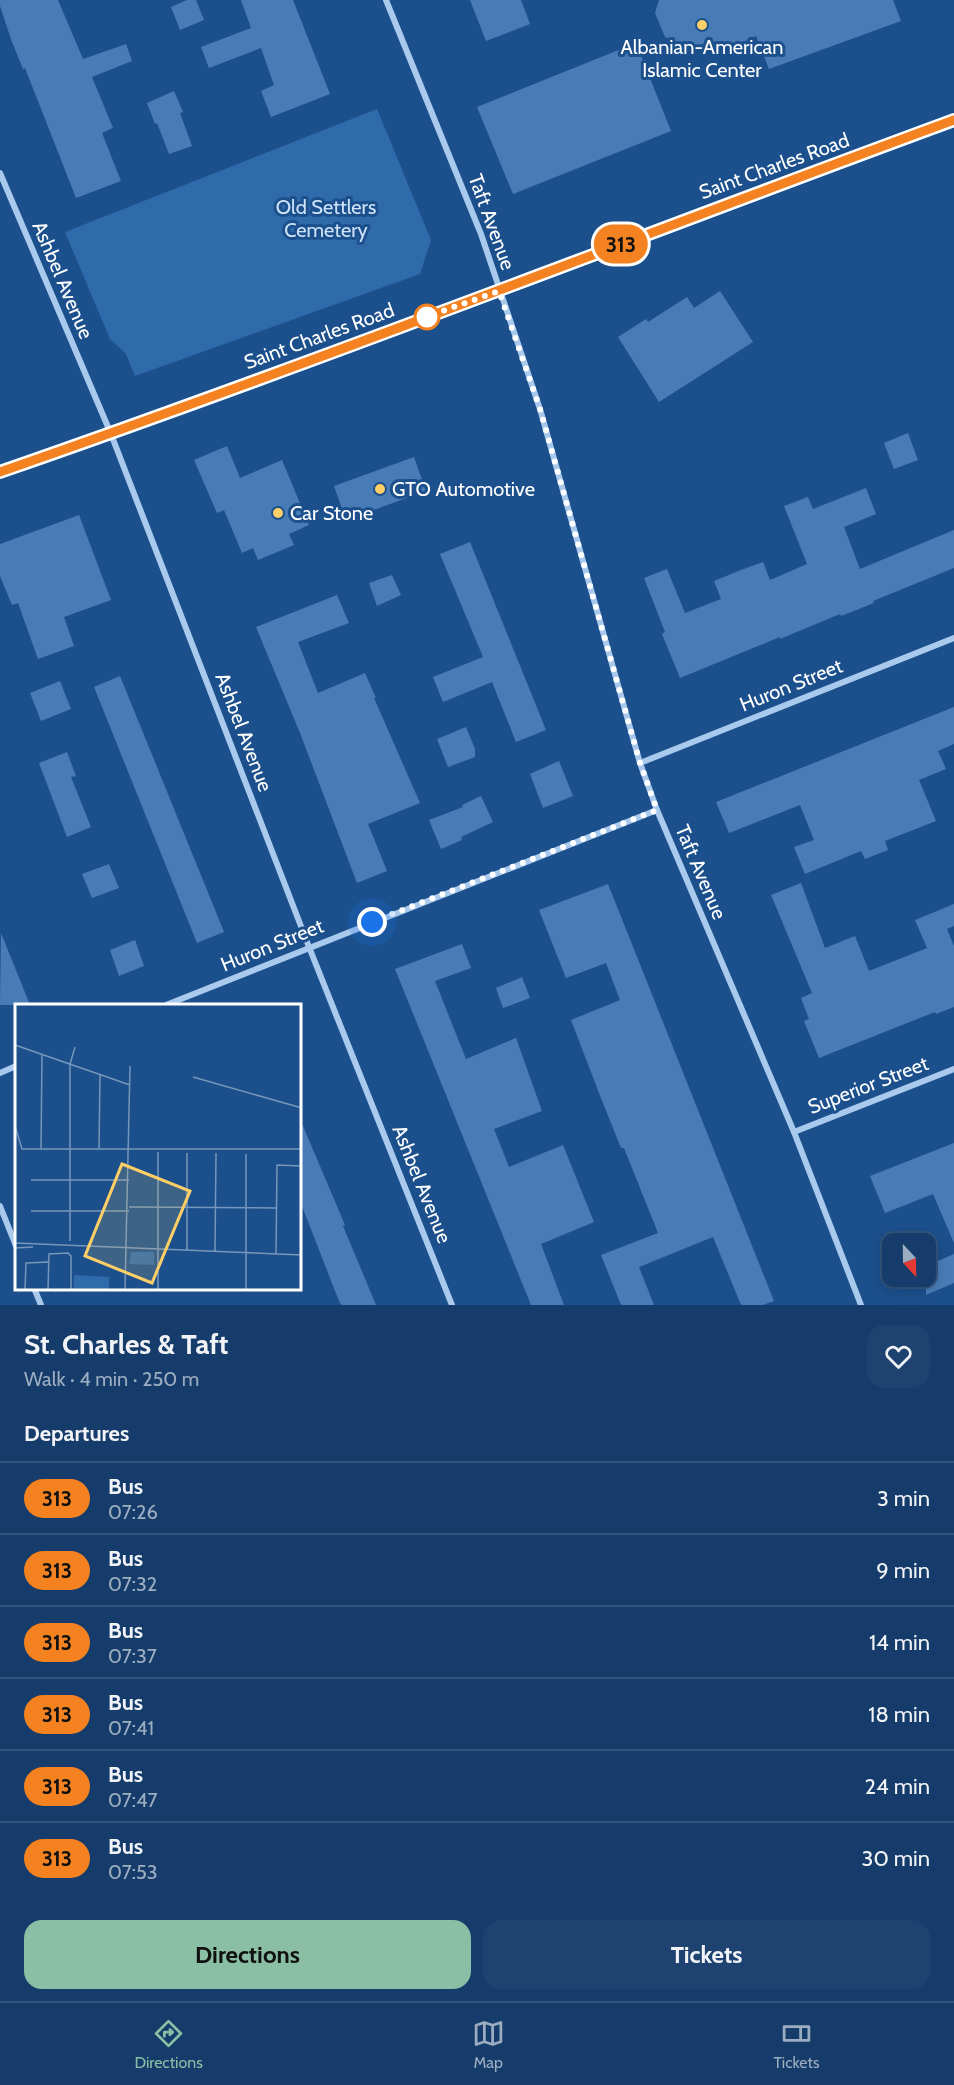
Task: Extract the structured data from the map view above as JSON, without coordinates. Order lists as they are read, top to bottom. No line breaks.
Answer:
{"streets":{"main road":["Saint Charles Road"],"street":["Taft Avenue","Ashbel Avenue","Huron Street","Superior Street"]},"crossings":[["Saint Charles Road","Taft Avenue"],["Saint Charles Road","Ashbel Avenue"],["Taft Avenue","Huron Street"],["Taft Avenue","Superior Street"],["Ashbel Avenue","Huron Street"]],"parks":["Old Settlers Cemetery"],"places":["Albanian-American Islamic Center","GTO Automotive","Car Stone"],"lines":["bus line 313"],"north":"bottom","page":{"on_map":"313","heading":[["St. Charles & Taft","Walk · 4 min · 250 m"],"Departures"],"list":[{"mark":"313","name":"Bus","note":"07:26","value":"3 min"},{"mark":"313","name":"Bus","note":"07:32","value":"9 min"},{"mark":"313","name":"Bus","note":"07:37","value":"14 min"},{"mark":"313","name":"Bus","note":"07:41","value":"18 min"},{"mark":"313","name":"Bus","note":"07:47","value":"24 min"},{"mark":"313","name":"Bus","note":"07:53","value":"30 min"}],"buttons":["Directions","Tickets"],"tabs":["Directions","Map","Tickets"]}}
